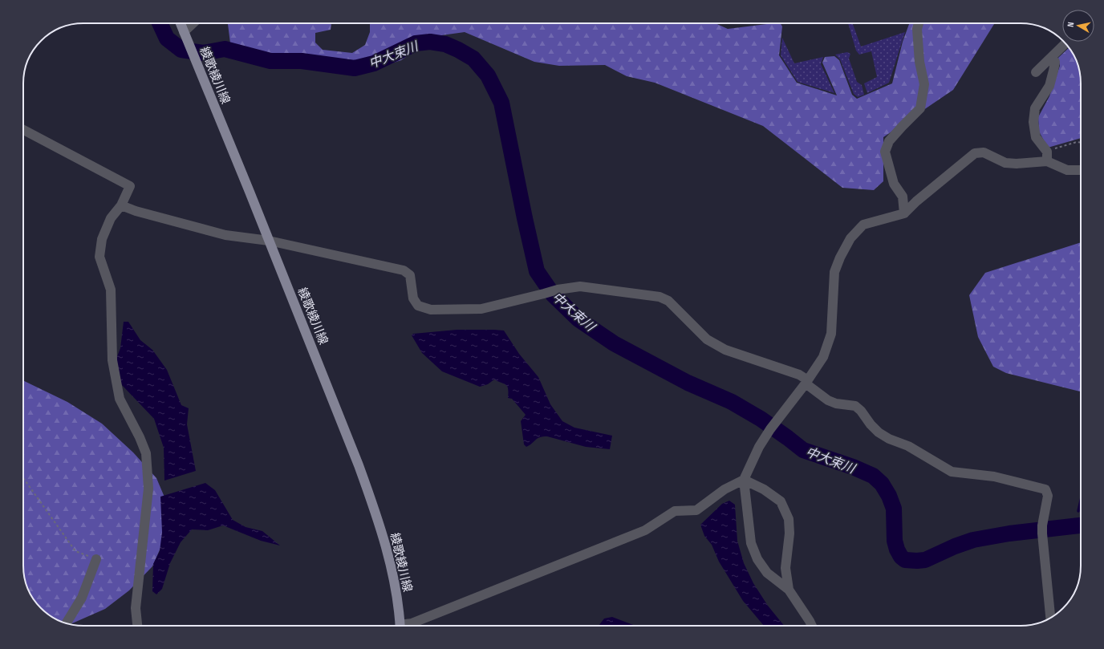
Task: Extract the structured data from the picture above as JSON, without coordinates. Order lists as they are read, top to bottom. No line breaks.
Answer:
{"streets":{"main road":["綾歌綾川線"]},"water":["中大束川"],"north":"left"}
